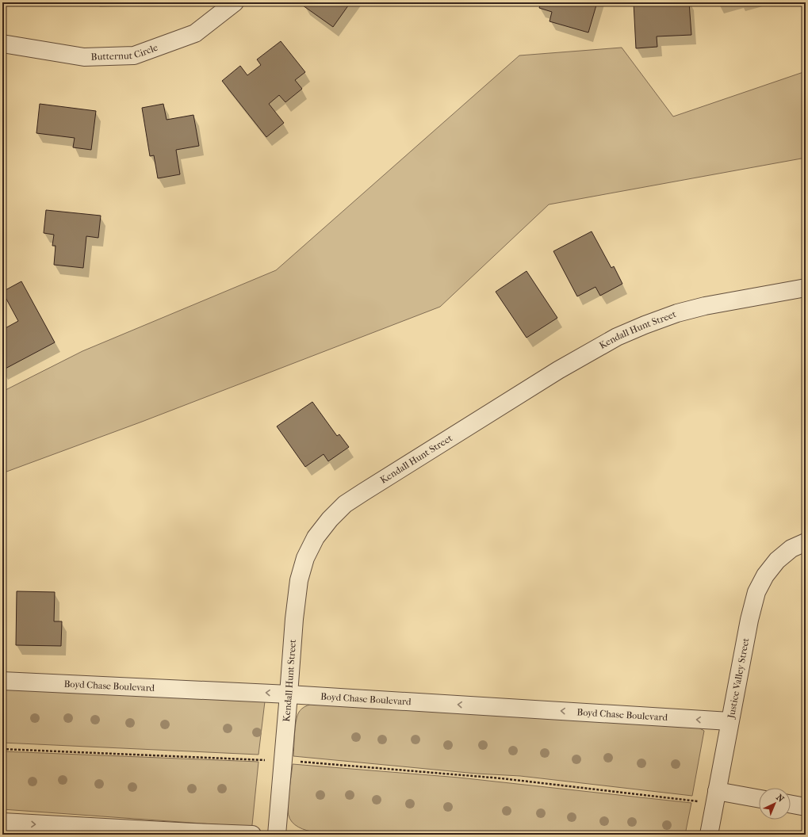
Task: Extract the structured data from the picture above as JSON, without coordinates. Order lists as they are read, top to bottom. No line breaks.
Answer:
{"streets":{"street":["Butternut Circle","Kendall Hunt Street","Justice Valley Street","Boyd Chase Boulevard"]},"crossings":[["Kendall Hunt Street","Boyd Chase Boulevard"],["Justice Valley Street","Boyd Chase Boulevard"]],"north":"top right"}
